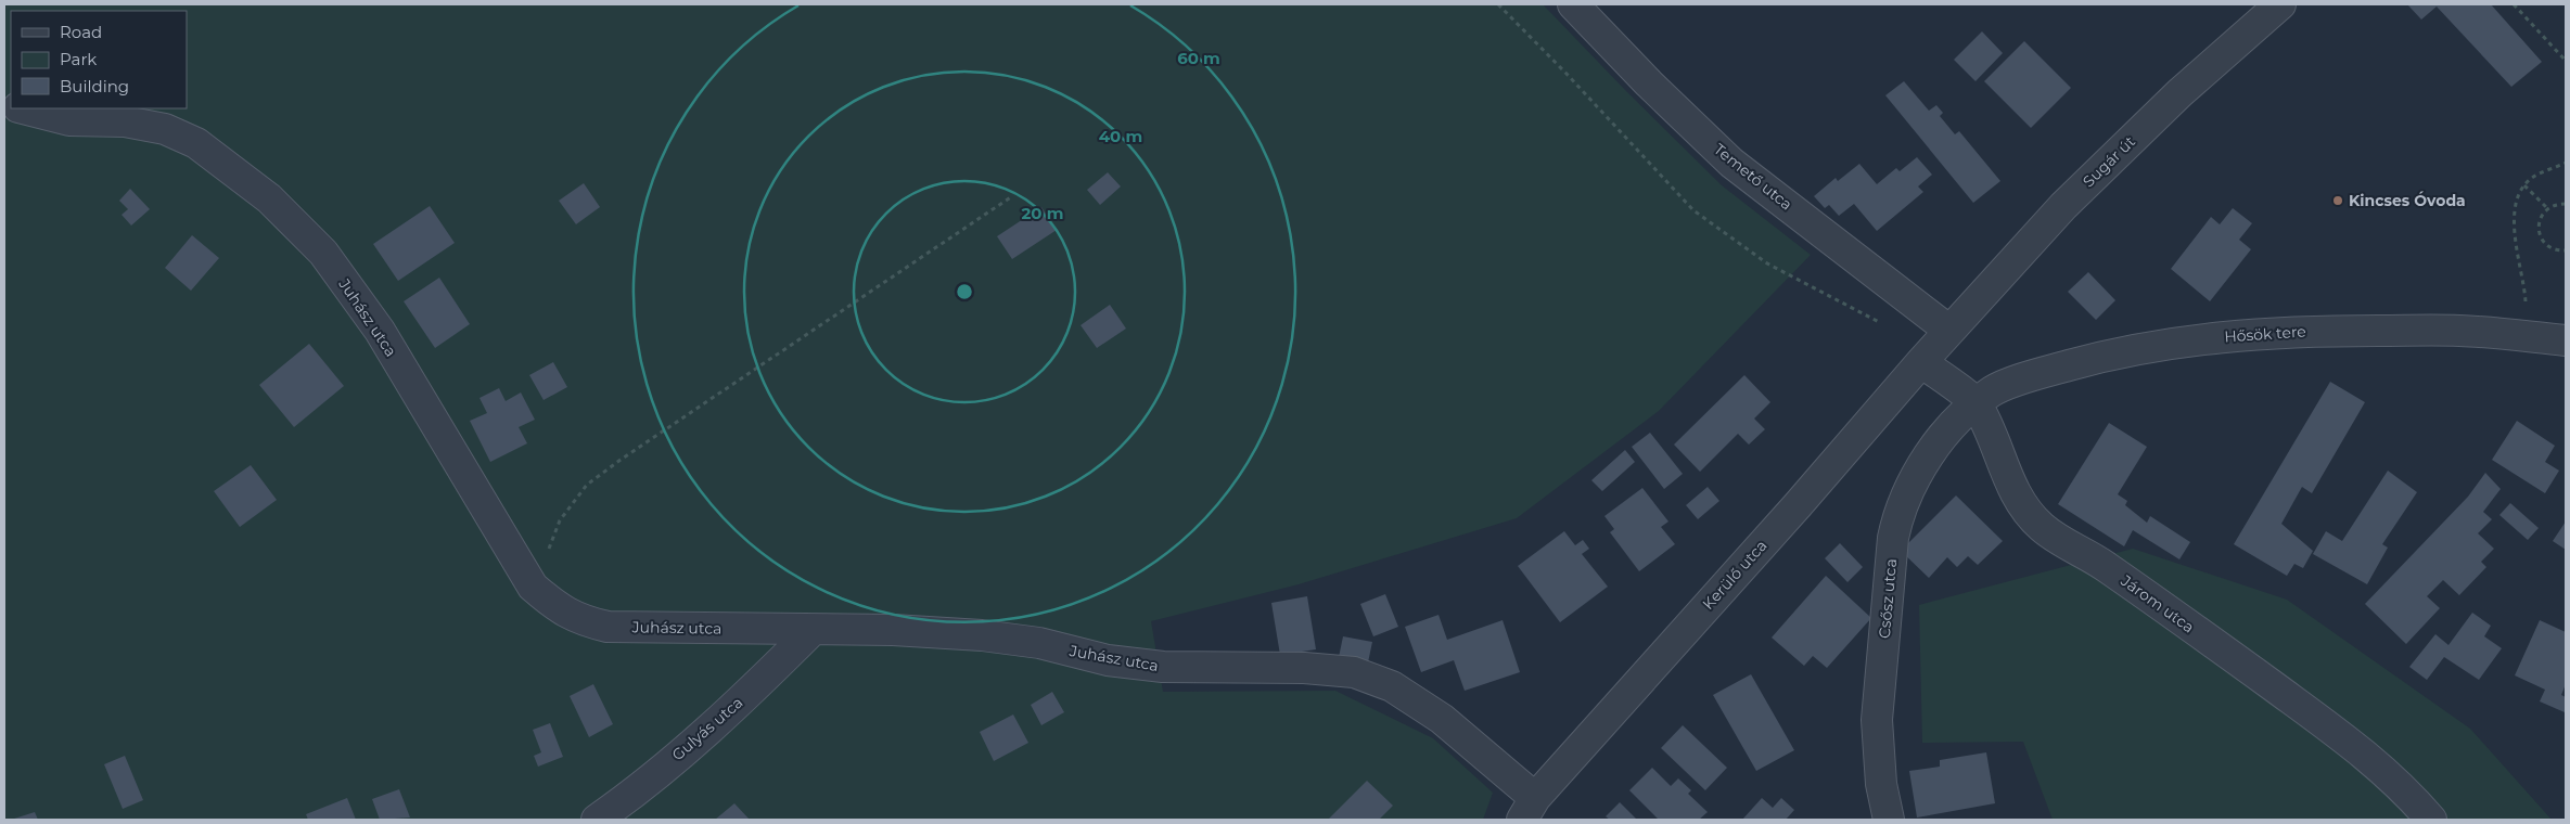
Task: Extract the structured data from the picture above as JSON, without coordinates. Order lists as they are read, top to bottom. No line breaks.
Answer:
{"streets":{"street":["Sugár út","Temető utca","Juhász utca","Hősök tere","Kerülő utca","Csősz utca","Járom utca","Gulyás utca"]},"crossings":[["Sugár út","Temető utca"],["Sugár út","Kerülő utca"],["Temető utca","Kerülő utca"],["Juhász utca","Kerülő utca"],["Juhász utca","Gulyás utca"],["Hősök tere","Csősz utca"],["Hősök tere","Járom utca"],["Kerülő utca","Járom utca"],["Csősz utca","Járom utca"]],"places":["Kincses Óvoda"],"legend":["Road","Park","Building"],"rings":["60 m","40 m","20 m"]}
